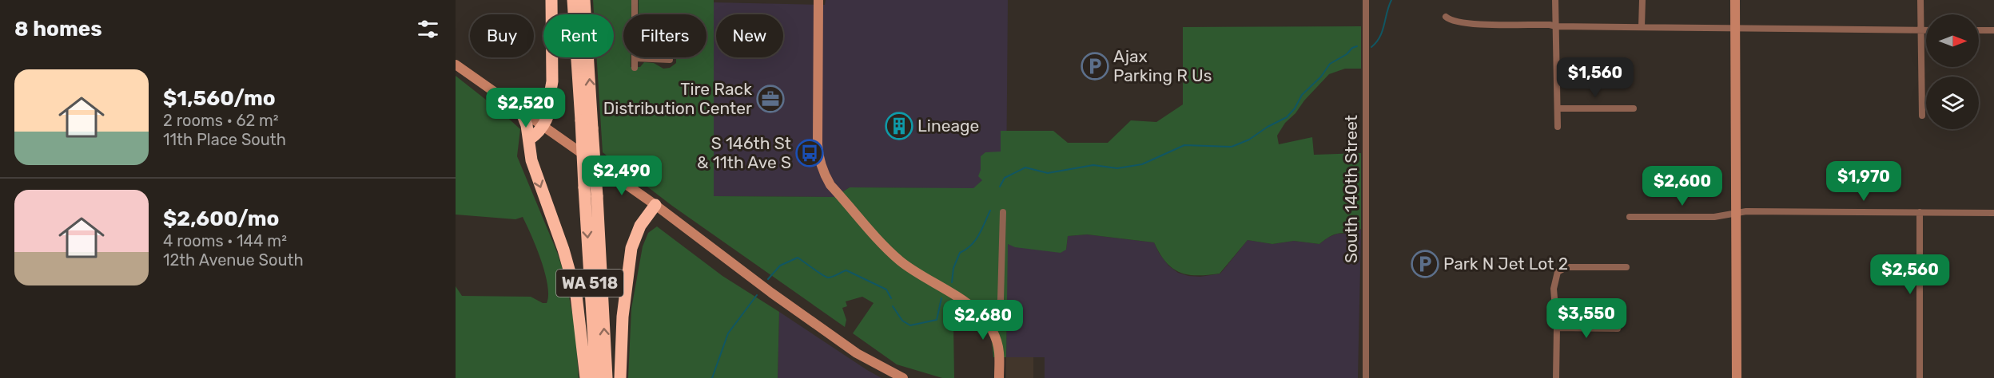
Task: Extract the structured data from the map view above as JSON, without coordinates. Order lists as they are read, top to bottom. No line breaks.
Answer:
{"streets":{"highway":["WA 518"],"street":["South 140th Street"]},"places":{"parking":["Ajax Parking R Us","Park N Jet Lot 2"],"office":["Tire Rack Distribution Center"],"building":["Lineage"],"bus stop":["S 146th St & 11th Ave S"]},"north":"right","page":{"heading":"8 homes","chip":["Buy","Rent","Filters","New"],"list":[{"name":"$1,560/mo","note":"2 rooms · 62 m² · 11th Place South"},{"name":"$2,600/mo","note":"4 rooms · 144 m² · 12th Avenue South"}],"price":["$1,560","$2,520","$2,490","$1,970","$2,600","$2,560","$3,550","$2,680"]}}
